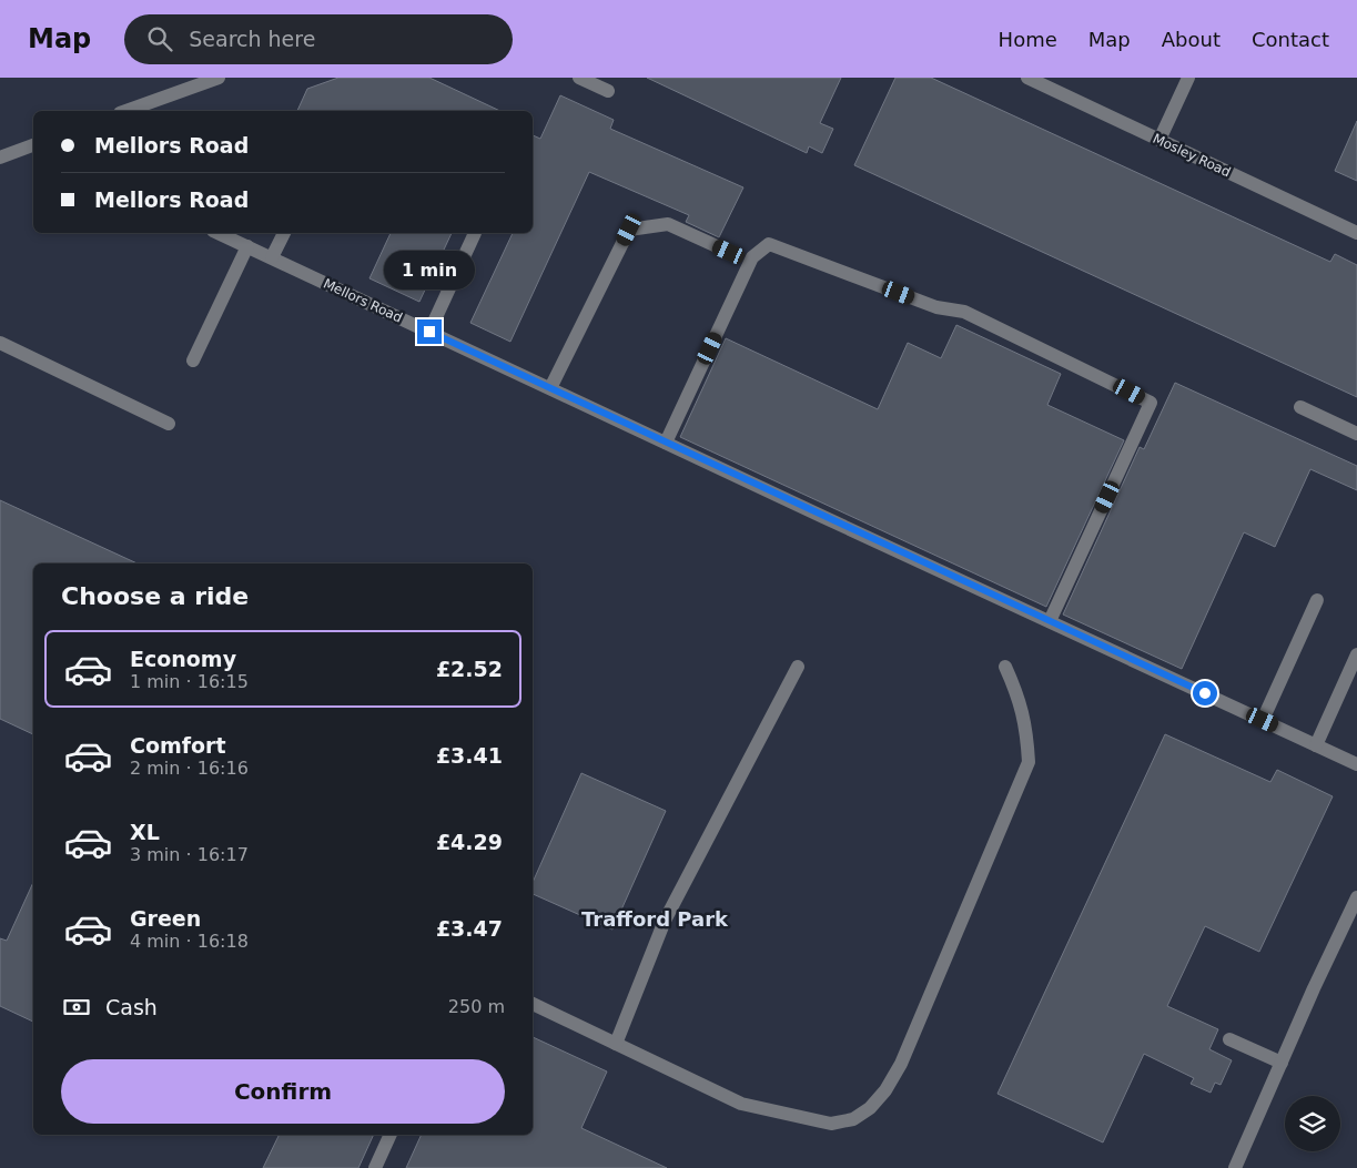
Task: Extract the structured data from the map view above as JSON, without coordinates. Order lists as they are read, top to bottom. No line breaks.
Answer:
{"streets":{"street":["Mosley Road","Mellors Road"]},"districts":["Trafford Park"],"page":{"header":"Map","search":"Search here","nav":["Home","Map","About","Contact"],"banner":["Mellors Road","Mellors Road"],"bubble":"1 min","heading":"Choose a ride","list":[{"name":"Economy","note":"1 min · 16:15","value":"£2.52"},{"name":"Comfort","note":"2 min · 16:16","value":"£3.41"},{"name":"XL","note":"3 min · 16:17","value":"£4.29"},{"name":"Green","note":"4 min · 16:18","value":"£3.47"}],"pay":["Cash","250 m"],"buttons":"Confirm"}}
